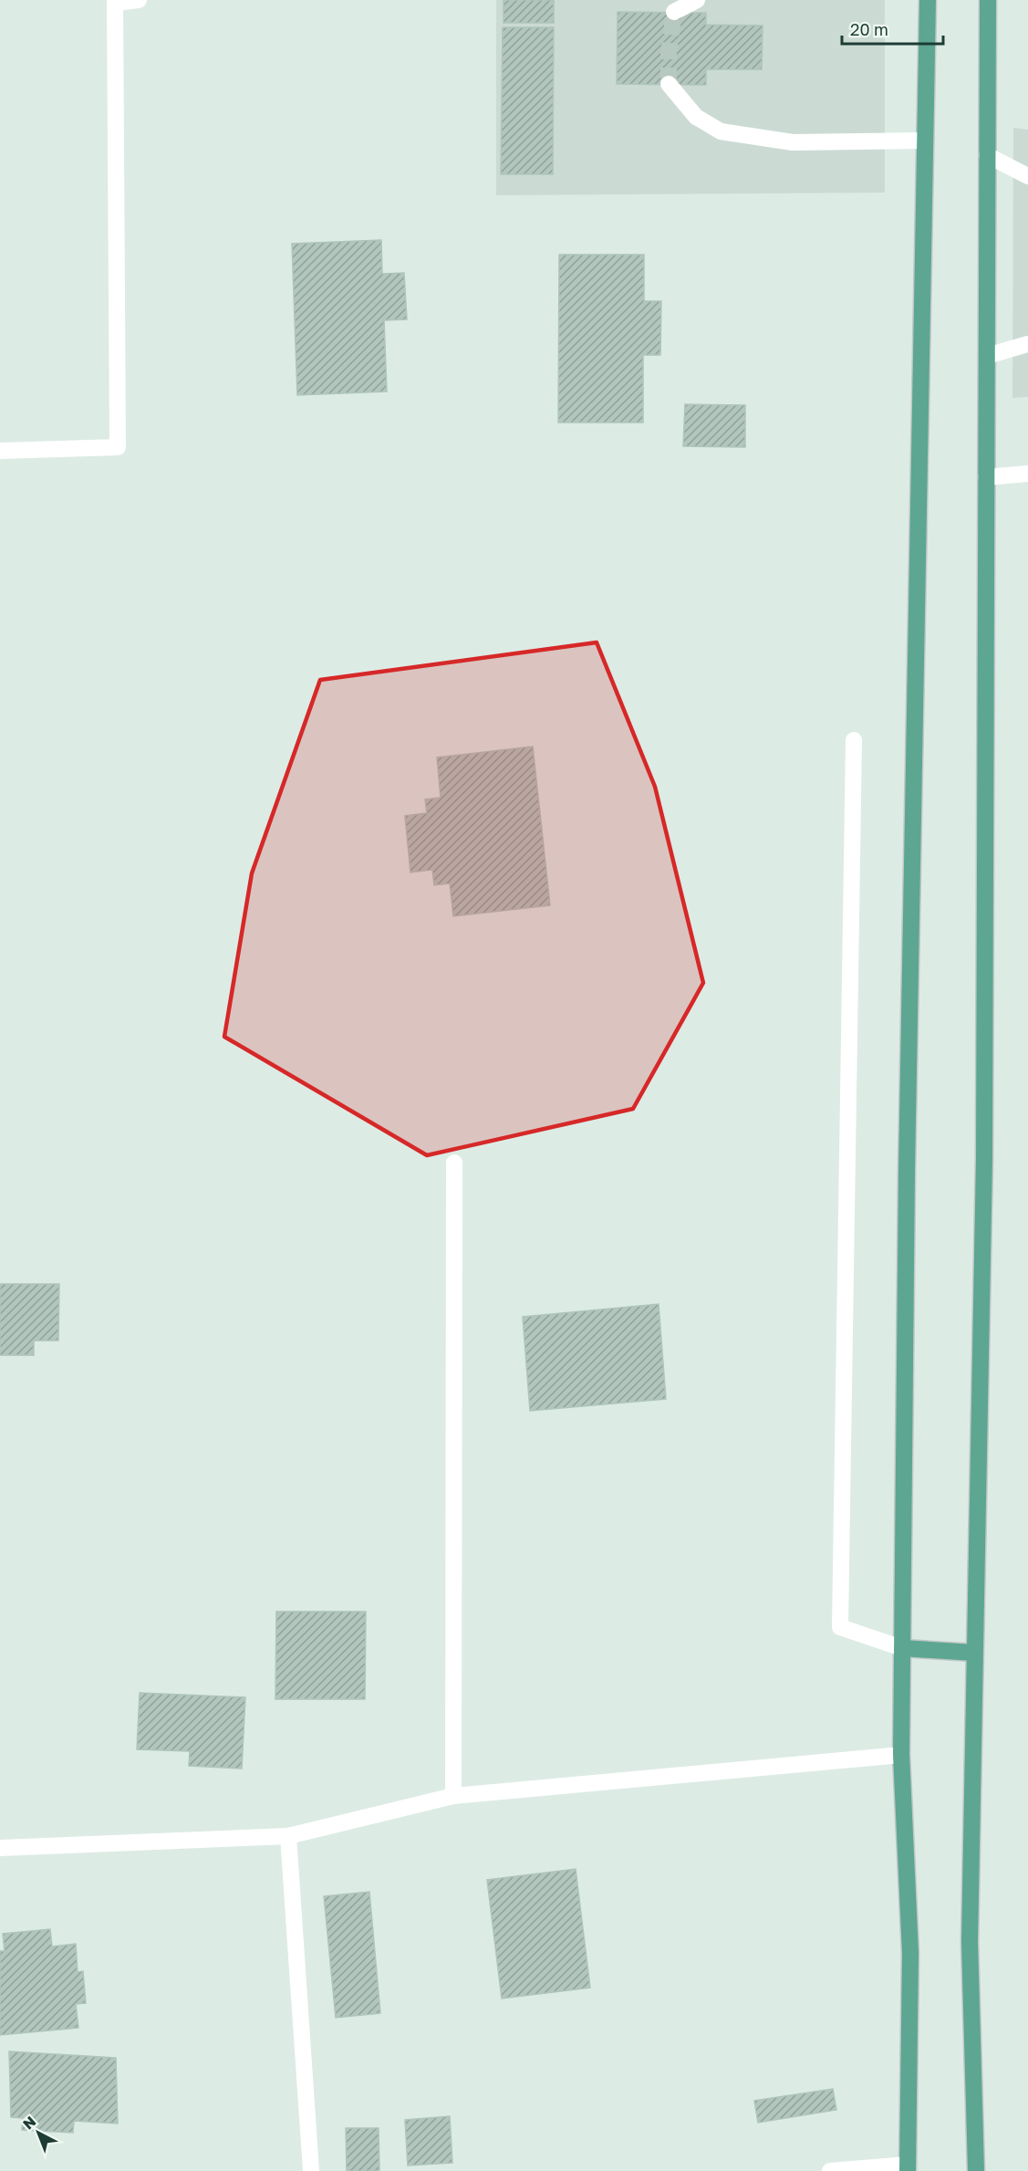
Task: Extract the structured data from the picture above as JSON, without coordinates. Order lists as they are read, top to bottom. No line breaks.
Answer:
{"scale_bar":"20 m","north":"top left"}
